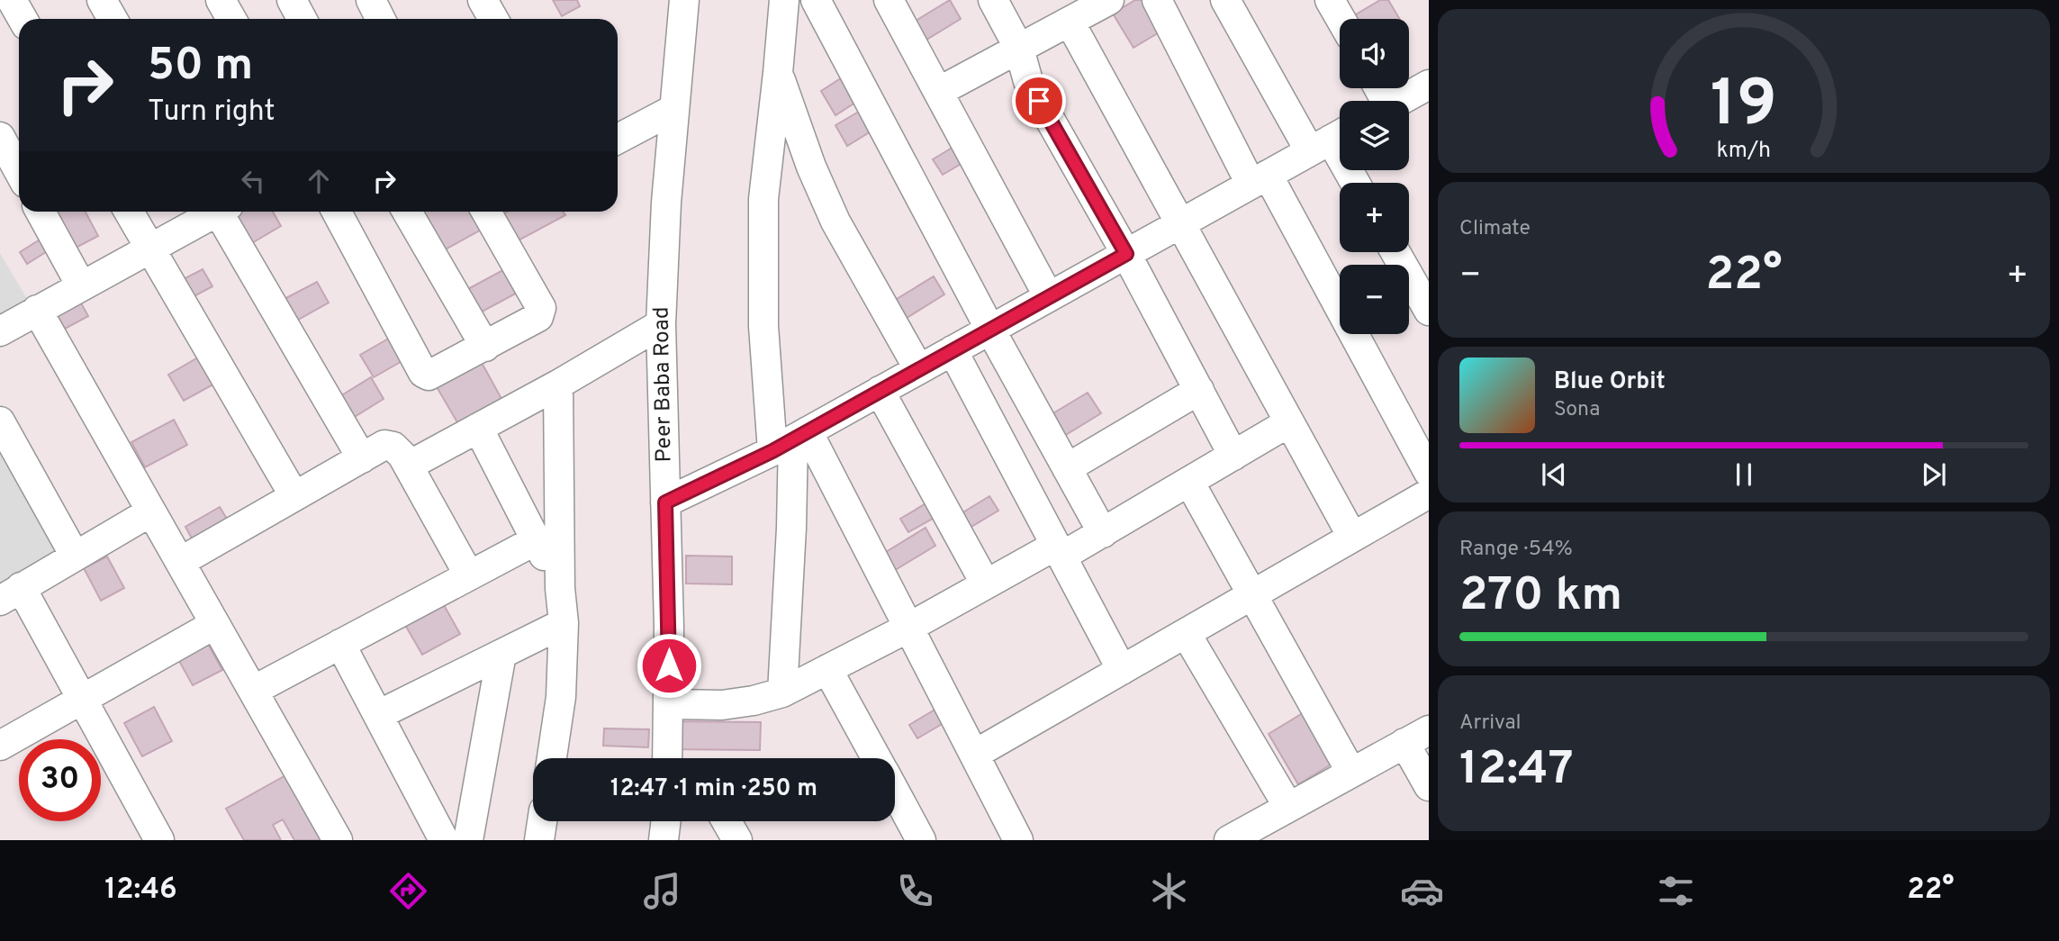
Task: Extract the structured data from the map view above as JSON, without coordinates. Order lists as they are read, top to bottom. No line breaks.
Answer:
{"streets":{"street":["Peer Baba Road"]},"page":{"map_buttons":["+","−"],"turn":["50 m","Turn right"],"tile":["Climate",["Range · 54%","270 km"],["Arrival","12:47"]],"heat":["−","22°","+"],"song":["Blue Orbit","Sona"],"limit":"30","trip":"12:47 · 1 min · 250 m","tabs":["12:46","22°"],"gauge":["19","km/h"]}}
